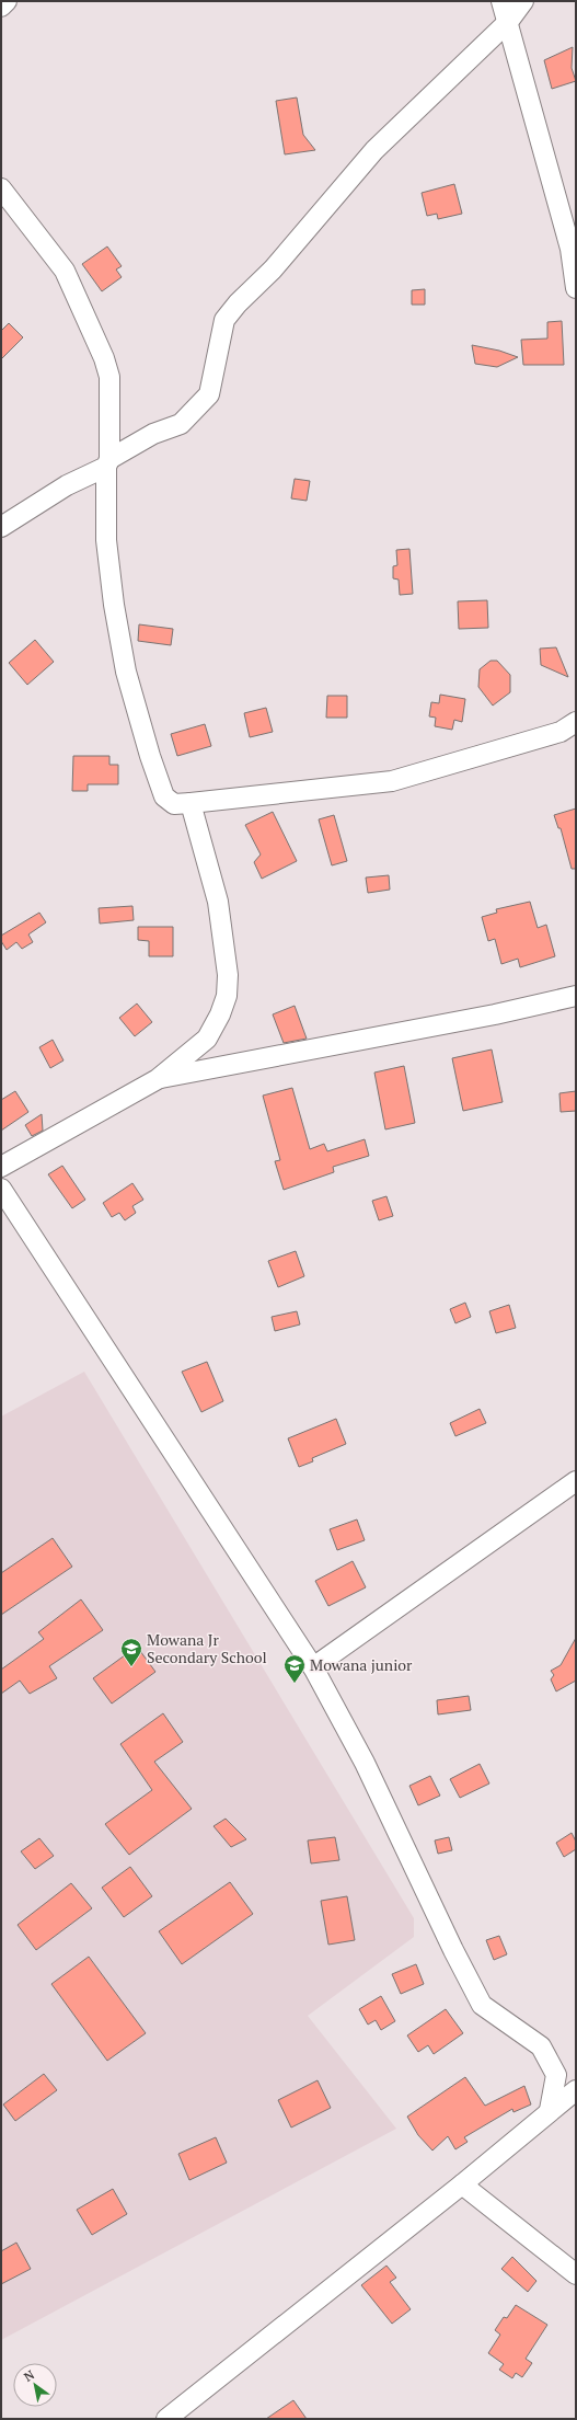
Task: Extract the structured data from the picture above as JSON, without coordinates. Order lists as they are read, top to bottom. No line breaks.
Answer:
{"places":{"school or university":["Mowana Jr Secondary School","Mowana junior"]},"north":"top left"}
